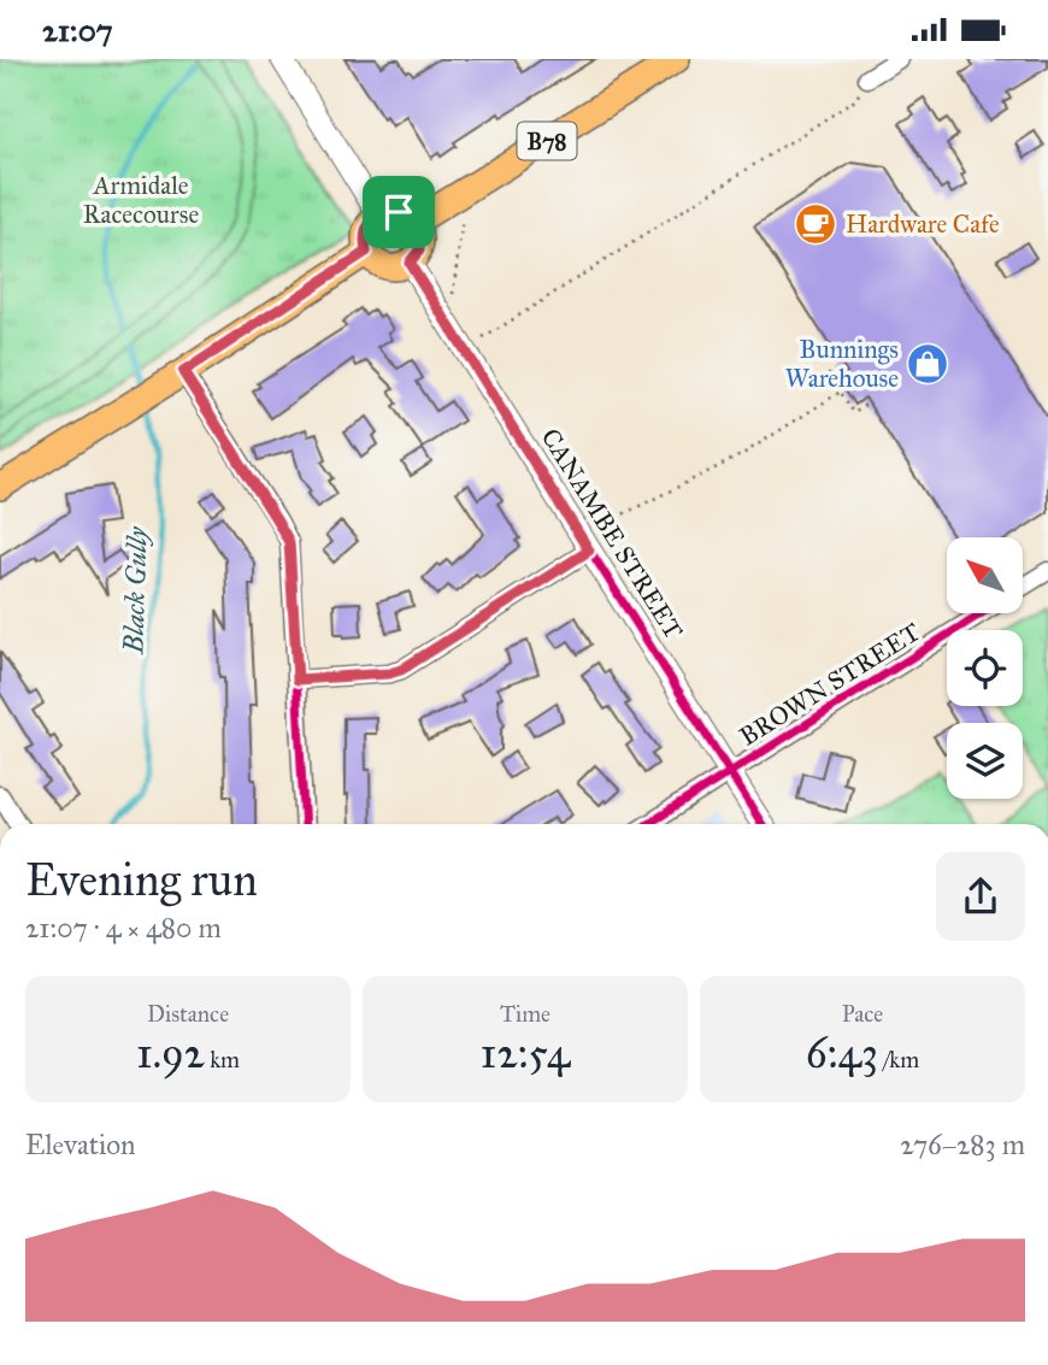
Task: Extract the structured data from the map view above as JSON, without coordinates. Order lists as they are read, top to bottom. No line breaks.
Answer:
{"streets":{"main road":["B78"],"street":["CANAMBE STREET","BROWN STREET"]},"crossings":[["B78","CANAMBE STREET"],["CANAMBE STREET","BROWN STREET"]],"water":["Black Gully"],"parks":["Armidale Racecourse"],"places":{"cafe":["Hardware Cafe"],"shop":["Bunnings Warehouse"]},"north":"top left","page":{"status":"21:07","heading":["Evening run","21:07 · 4 × 480 m"],"stats":[["Distance","1.92 km"],["Time","12:54"],["Pace","6:43 /km"]],"chart":["Elevation","276–283 m"]}}
